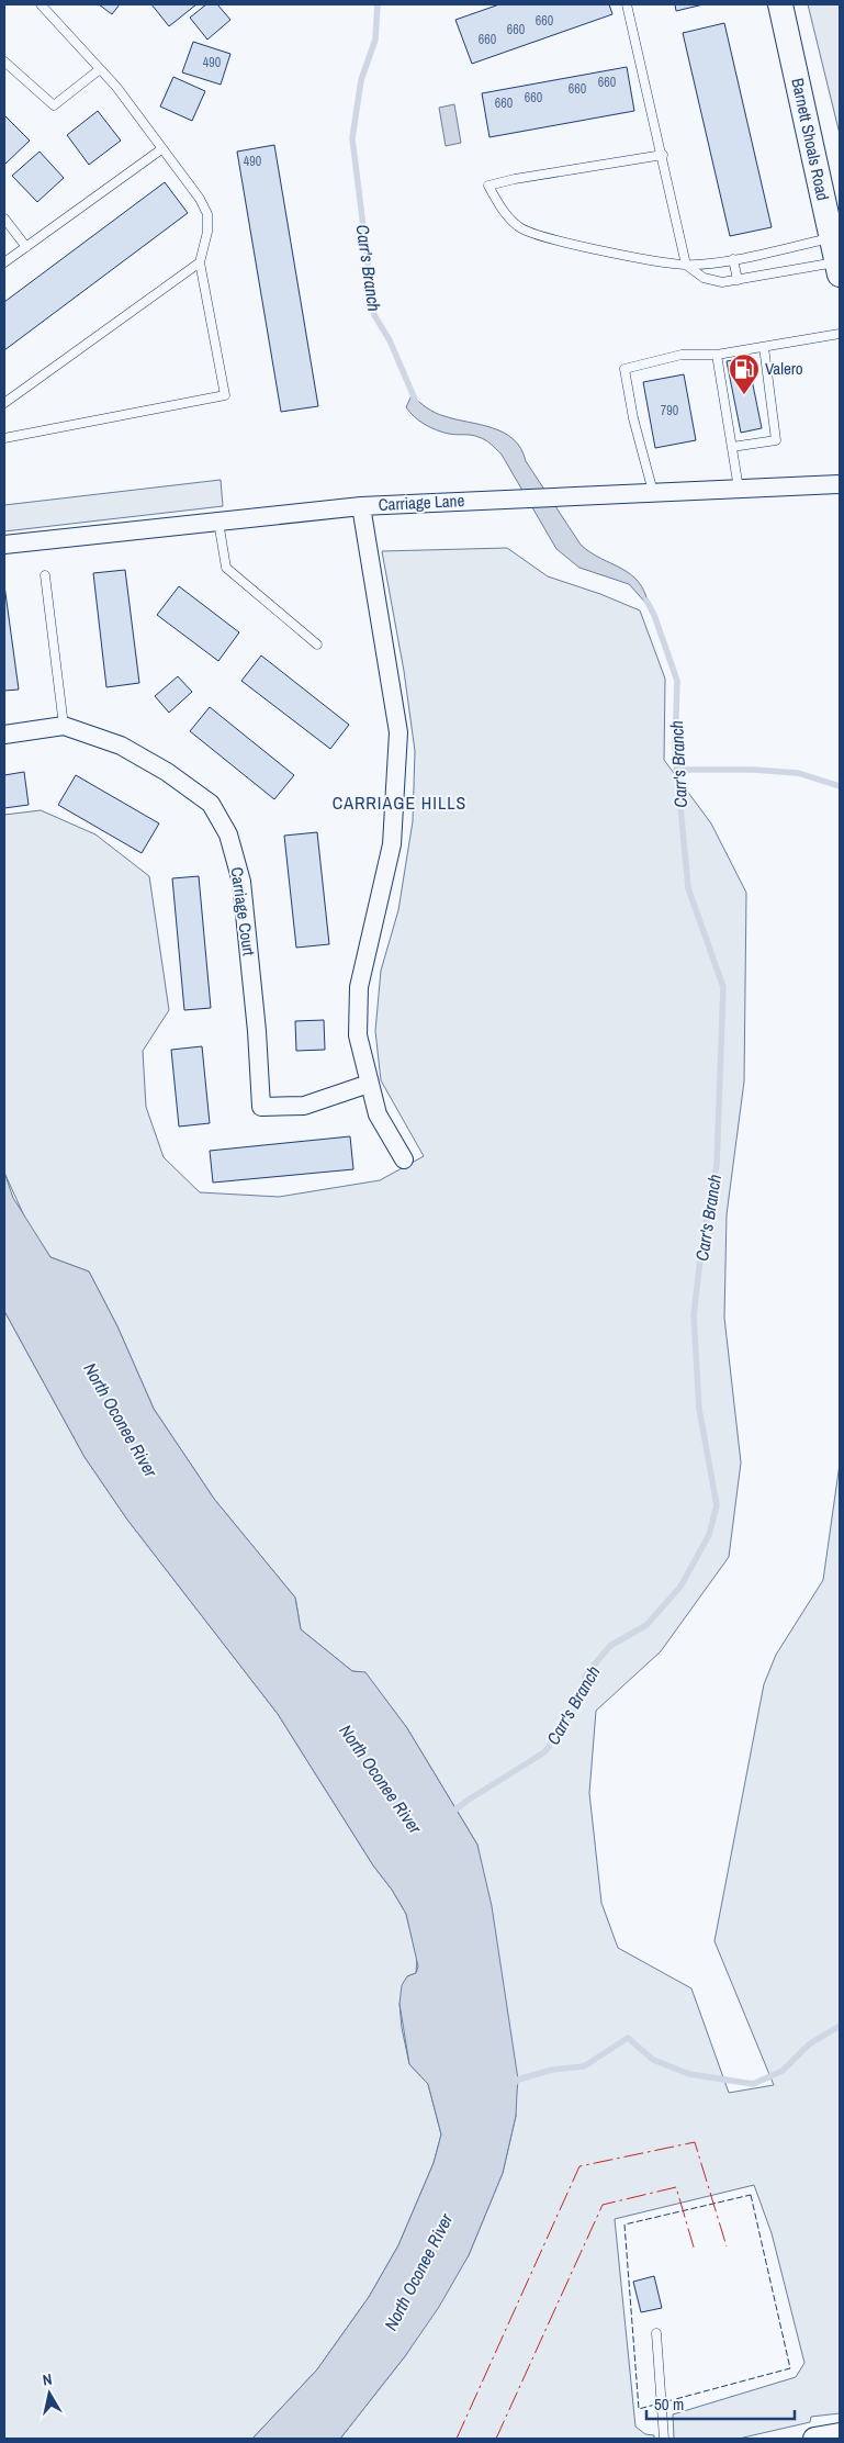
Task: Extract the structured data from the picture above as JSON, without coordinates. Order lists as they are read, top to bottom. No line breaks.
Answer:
{"streets":{"main road":["Barnett Shoals Road"],"street":["Carriage Lane","Carriage Court"]},"districts":["CARRIAGE HILLS"],"water":["Carr's Branch","North Oconee River"],"places":{"fuel station":["Valero"]},"house_numbers":["660","660","660","490","660","660","660","660","490","790"],"scale_bar":"50 m","north":"top"}
